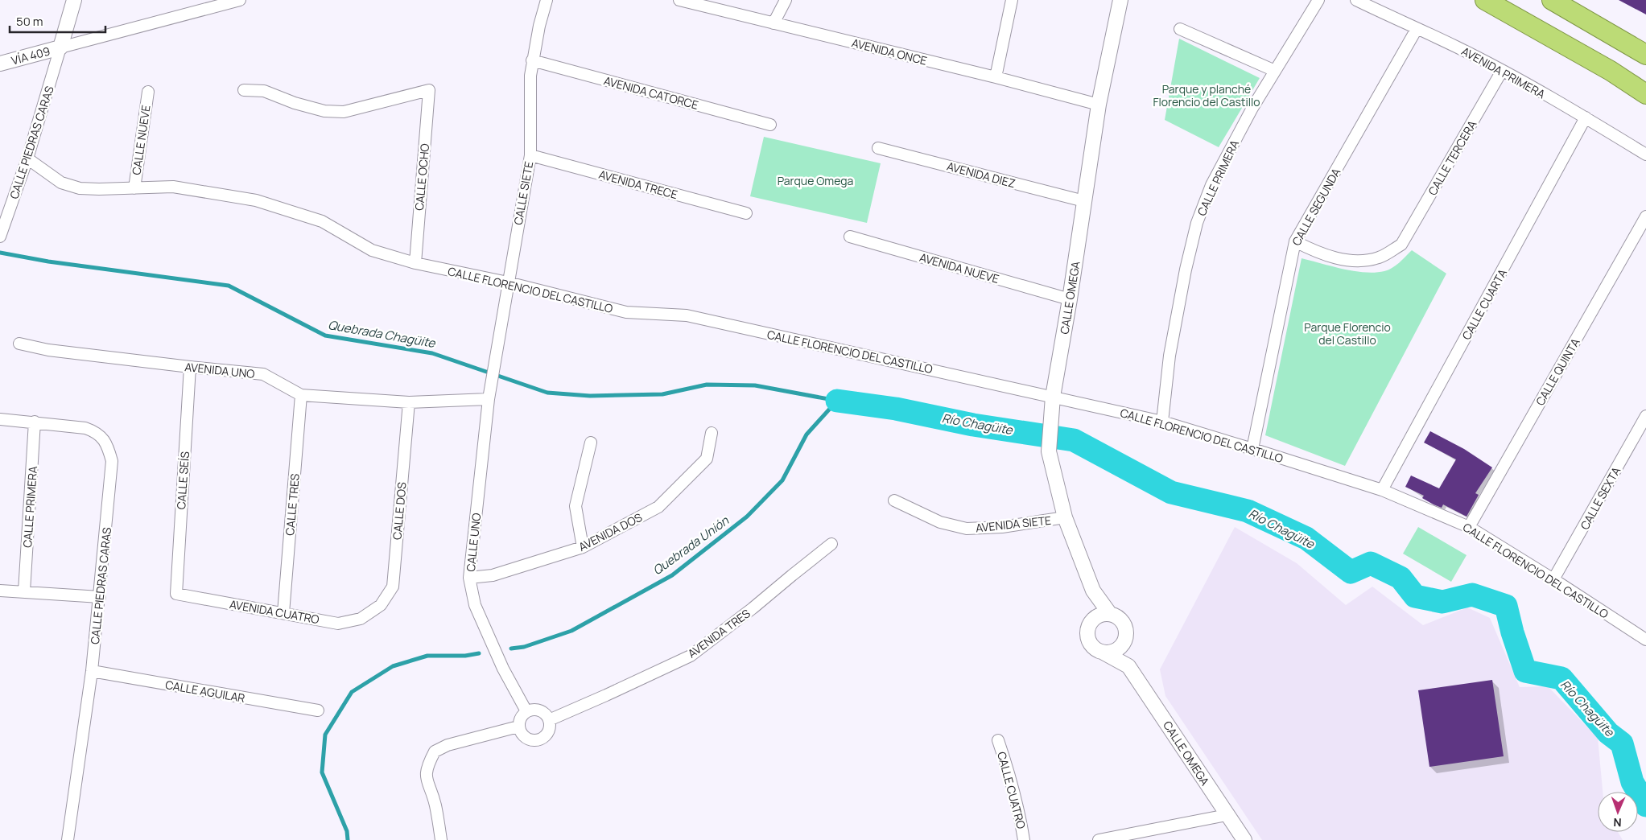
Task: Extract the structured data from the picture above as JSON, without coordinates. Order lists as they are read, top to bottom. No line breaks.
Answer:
{"streets":{"street":["AVENIDA ONCE","VÍA 409","AVENIDA PRIMERA","AVENIDA CATORCE","CALLE NUEVE","CALLE PIEDRAS CARAS","CALLE TERCERA","AVENIDA DIEZ","CALLE OCHO","CALLE PRIMERA","AVENIDA TRECE","CALLE SIETE","CALLE SEGUNDA","AVENIDA NUEVE","CALLE FLORENCIO DEL CASTILLO","CALLE OMEGA","CALLE CUARTA","AVENIDA UNO","CALLE QUINTA","CALLE SEÍS","CALLE SEXTA","CALLE TRES","CALLE DOS","AVENIDA SIETE","AVENIDA DOS","CALLE UNO","AVENIDA CUATRO","AVENIDA TRES","CALLE AGUILAR","CALLE CUATRO"]},"crossings":[["AVENIDA ONCE","CALLE OMEGA"],["VÍA 409","CALLE PIEDRAS CARAS"],["AVENIDA PRIMERA","CALLE TERCERA"],["AVENIDA PRIMERA","CALLE SEGUNDA"],["AVENIDA PRIMERA","CALLE CUARTA"],["AVENIDA CATORCE","CALLE SIETE"],["CALLE NUEVE","CALLE FLORENCIO DEL CASTILLO"],["CALLE PIEDRAS CARAS","CALLE PRIMERA"],["CALLE PIEDRAS CARAS","CALLE FLORENCIO DEL CASTILLO"],["CALLE PIEDRAS CARAS","CALLE AGUILAR"],["CALLE TERCERA","CALLE SEGUNDA"],["AVENIDA DIEZ","CALLE OMEGA"],["CALLE OCHO","CALLE FLORENCIO DEL CASTILLO"],["CALLE PRIMERA","CALLE FLORENCIO DEL CASTILLO"],["AVENIDA TRECE","CALLE SIETE"],["CALLE SIETE","CALLE FLORENCIO DEL CASTILLO"],["CALLE SIETE","CALLE UNO"],["CALLE SEGUNDA","CALLE FLORENCIO DEL CASTILLO"],["AVENIDA NUEVE","CALLE OMEGA"],["CALLE FLORENCIO DEL CASTILLO","CALLE OMEGA"],["CALLE FLORENCIO DEL CASTILLO","CALLE CUARTA"],["CALLE FLORENCIO DEL CASTILLO","CALLE QUINTA"],["CALLE FLORENCIO DEL CASTILLO","CALLE SEXTA"],["CALLE OMEGA","AVENIDA SIETE"],["AVENIDA UNO","CALLE SEÍS"],["AVENIDA UNO","CALLE TRES"],["AVENIDA UNO","CALLE DOS"],["AVENIDA UNO","CALLE UNO"],["CALLE SEÍS","AVENIDA CUATRO"],["CALLE TRES","AVENIDA CUATRO"],["CALLE DOS","AVENIDA CUATRO"],["AVENIDA DOS","CALLE UNO"],["CALLE UNO","AVENIDA TRES"]],"water":["Quebrada Chagüite","Río Chagüite","Quebrada Unión"],"parks":["Parque y planché Florencio del Castillo","Parque Omega","Parque Florencio del Castillo"],"scale_bar":"50 m","north":"bottom"}
